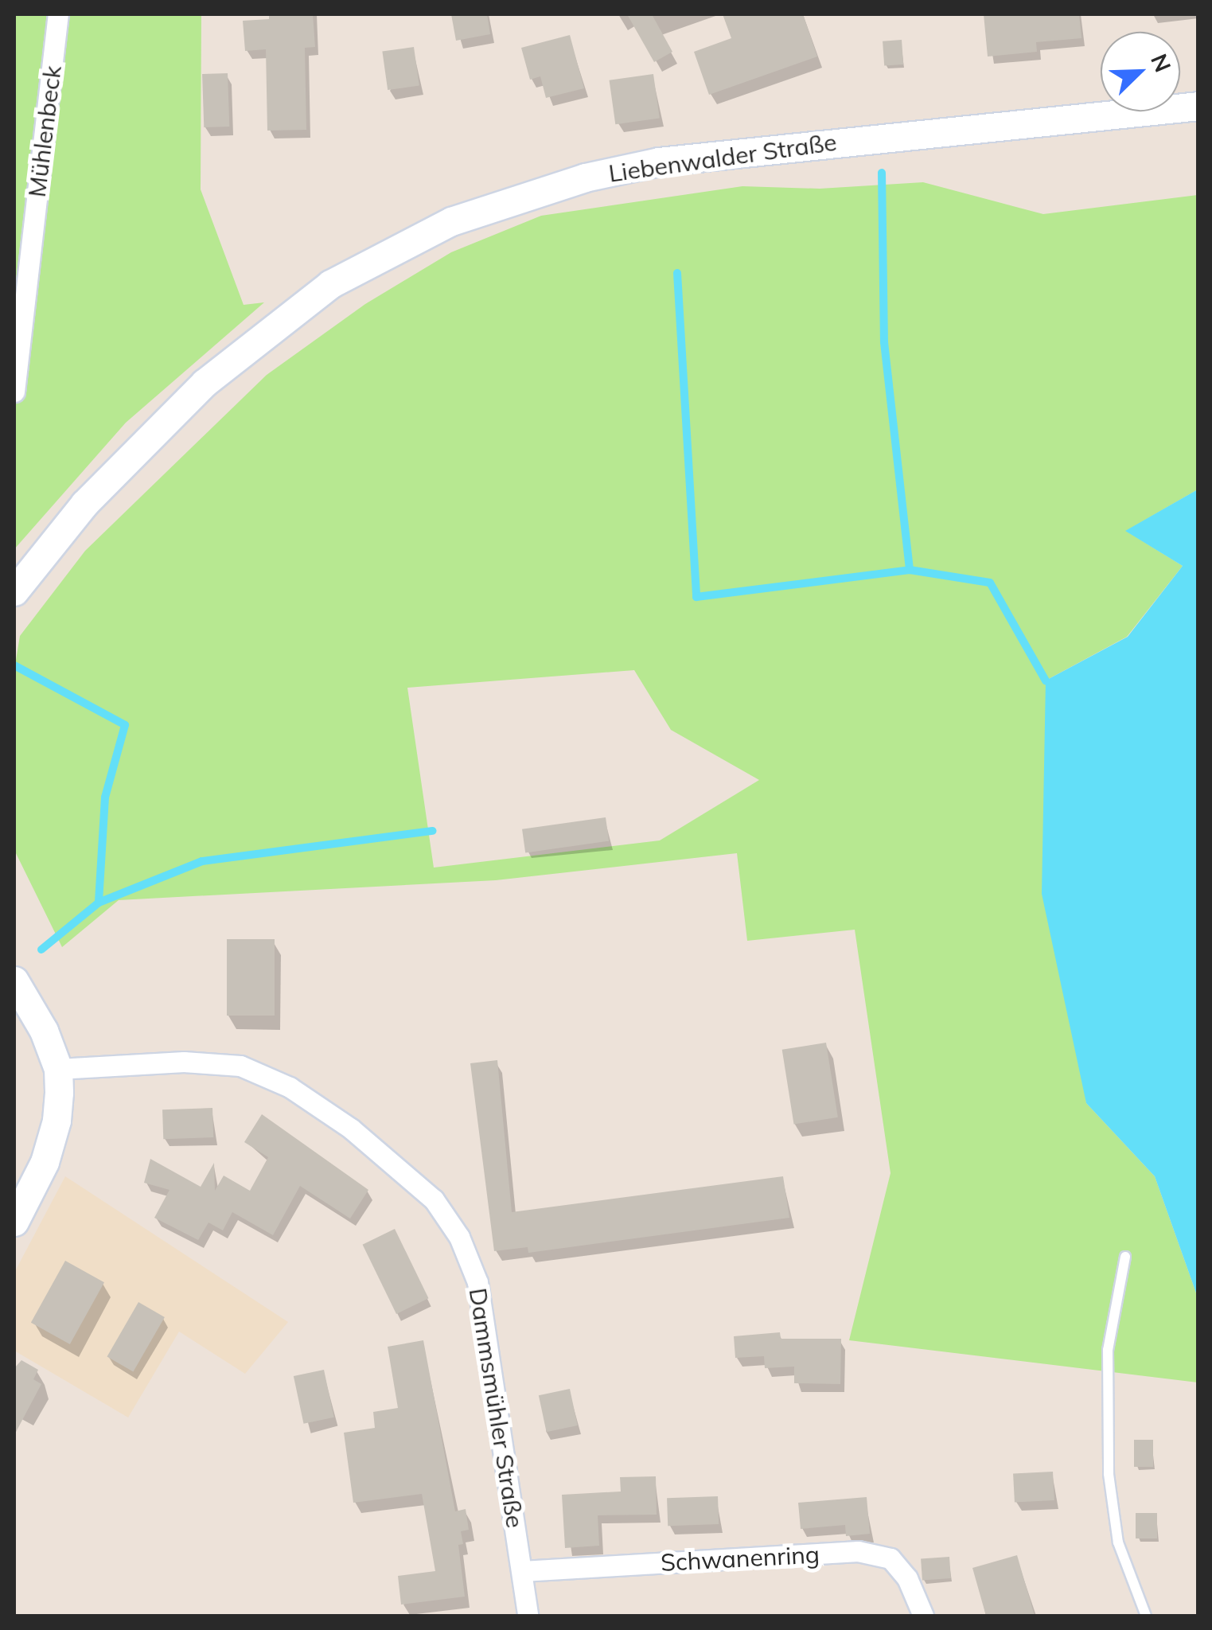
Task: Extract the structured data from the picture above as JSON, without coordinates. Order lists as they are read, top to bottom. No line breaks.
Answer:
{"streets":{"main road":["Liebenwalder Straße"],"street":["Mühlenbeck","Dammsmühler Straße","Schwanenring"]},"crossings":[["Dammsmühler Straße","Schwanenring"]],"north":"top right"}
